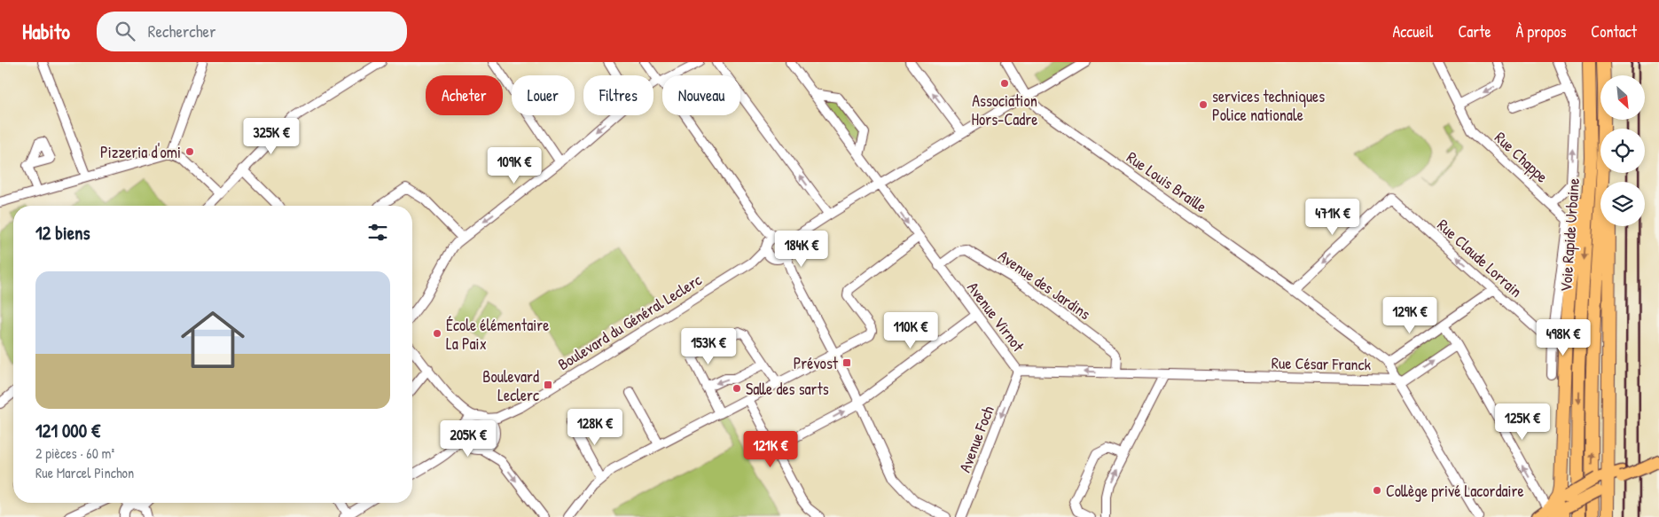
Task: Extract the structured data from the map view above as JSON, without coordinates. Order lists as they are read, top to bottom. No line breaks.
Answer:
{"streets":{"highway":["Voie Rapide Urbaine"],"street":["Rue Chappe","Rue Louis Braille","Rue Claude Lorrain","Avenue des Jardins","Avenue Virnot","Boulevard du Général Leclerc","Rue César Franck","Avenue Foch"]},"crossings":[["Rue Chappe","Rue Claude Lorrain"],["Rue Louis Braille","Rue Claude Lorrain"],["Avenue des Jardins","Avenue Virnot"],["Avenue Virnot","Rue César Franck"],["Avenue Virnot","Avenue Foch"]],"one_way":["Avenue Foch"],"places":{"other":["Association Hors-Cadre","services techniques Police nationale","Pizzeria d'omi","École élémentaire La Paix","Salle des sarts","Collège privé Lacordaire"],"transit":["Prévost","Boulevard Leclerc"]},"north":"bottom right","page":{"header":"Habito","search":"Rechercher","nav":["Accueil","Carte","À propos","Contact"],"chip":["Acheter","Louer","Filtres","Nouveau"],"price":["325K €","109K €","471K €","184K €","129K €","110K €","498K €","153K €","125K €","128K €","205K €","121K €"],"heading":"12 biens","list":[{"name":"121 000 €","note":"2 pièces · 60 m² · Rue Marcel Pinchon"}]}}
